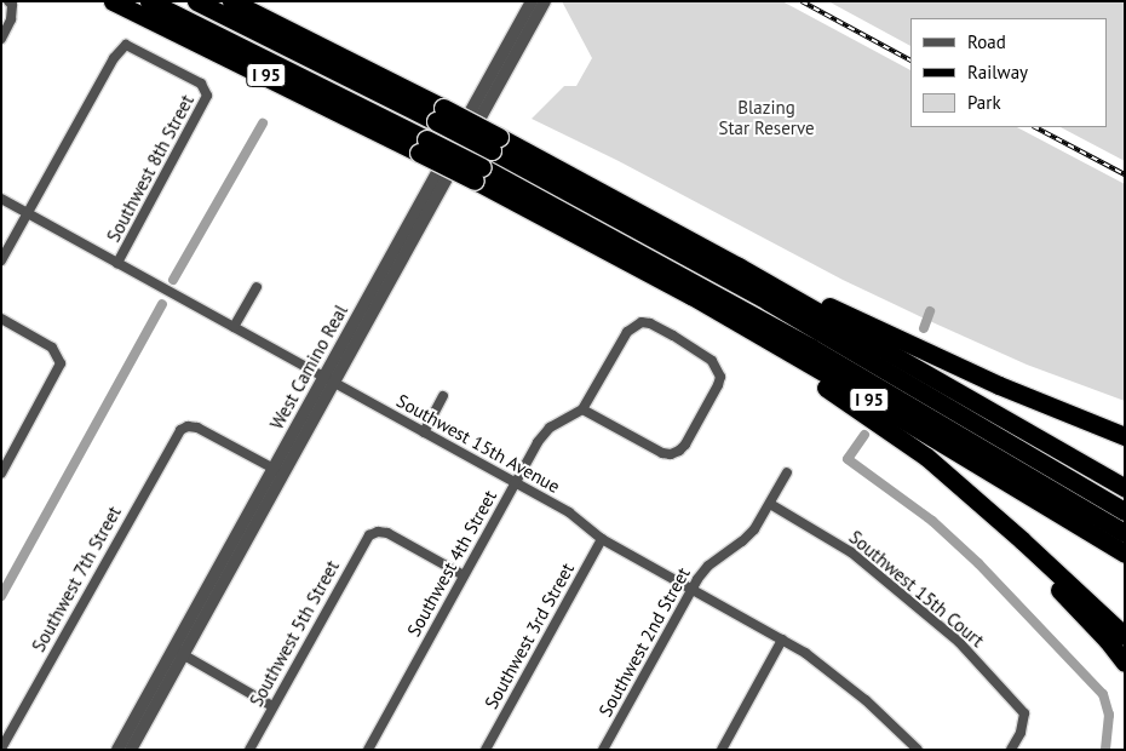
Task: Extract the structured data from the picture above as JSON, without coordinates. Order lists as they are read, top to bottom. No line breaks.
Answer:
{"streets":{"highway":["I 95"],"street":["Southwest 8th Street","West Camino Real","Southwest 15th Avenue","Southwest 4th Street","Southwest 7th Street","Southwest 15th Court","Southwest 5th Street","Southwest 3rd Street","Southwest 2nd Street"]},"crossings":[["Southwest 8th Street","Southwest 15th Avenue"],["West Camino Real","Southwest 15th Avenue"],["West Camino Real","Southwest 7th Street"],["Southwest 15th Avenue","Southwest 4th Street"],["Southwest 15th Avenue","Southwest 3rd Street"],["Southwest 15th Avenue","Southwest 2nd Street"],["Southwest 4th Street","Southwest 5th Street"],["Southwest 15th Court","Southwest 2nd Street"]],"parks":["Blazing Star Reserve"],"legend":["Road","Railway","Park"]}
